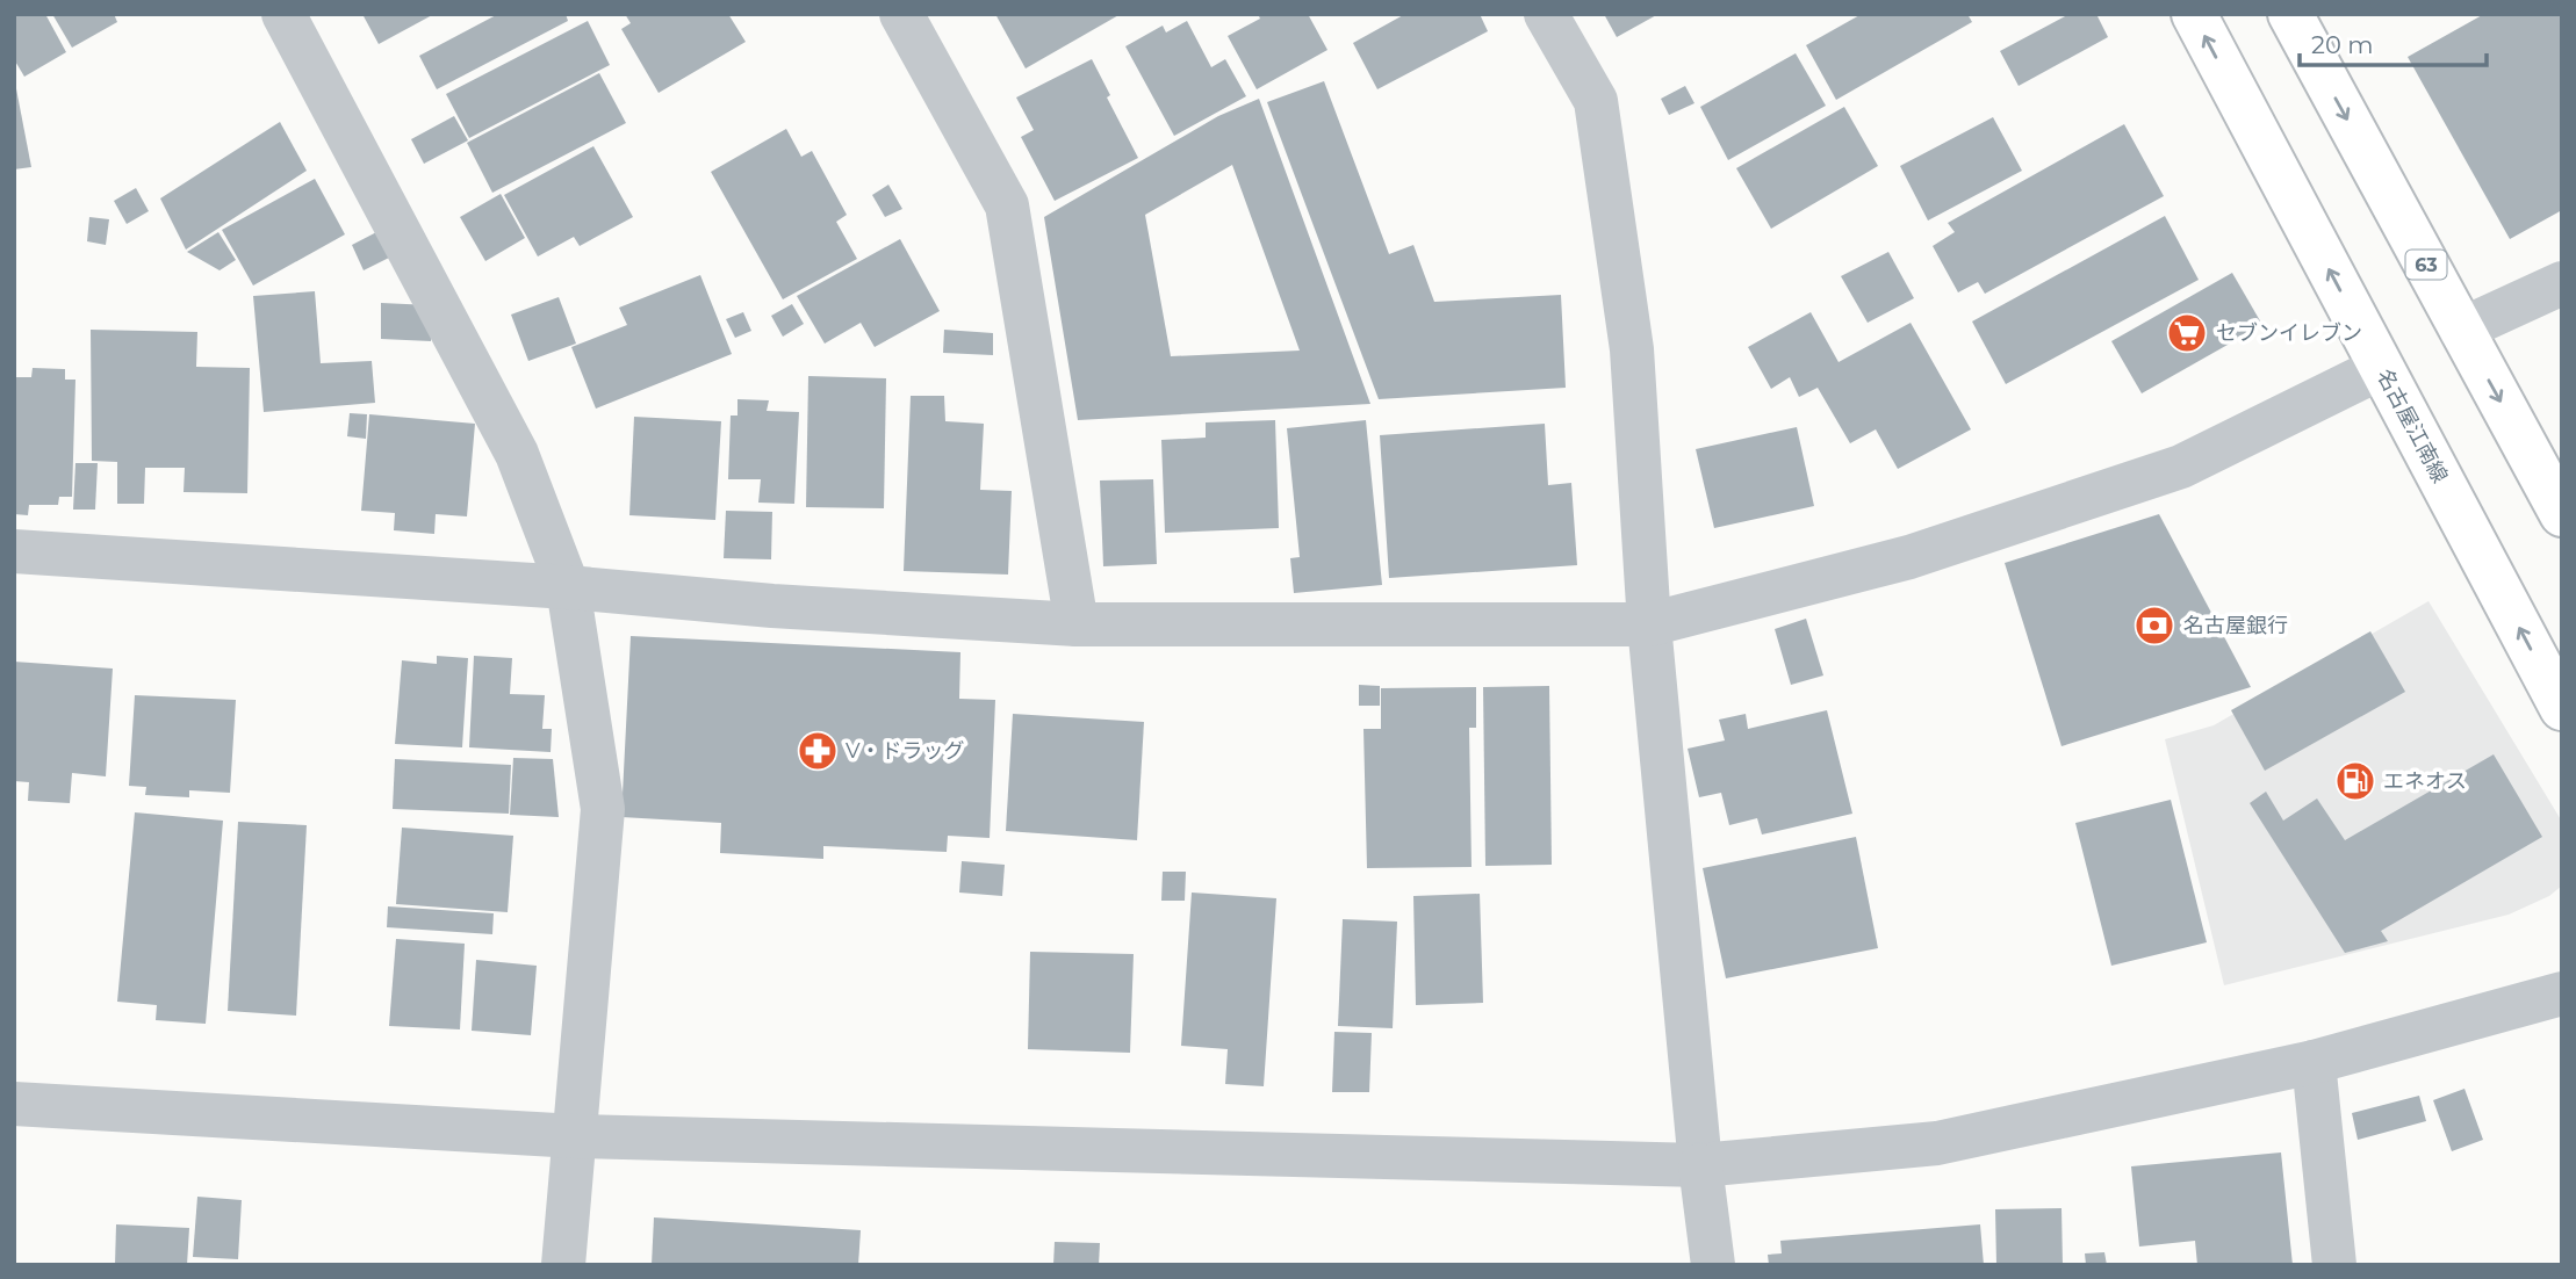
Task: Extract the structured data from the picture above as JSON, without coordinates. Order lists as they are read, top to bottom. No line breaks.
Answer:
{"streets":{"main road":["63","名古屋江南線"]},"places":{"supermarket":["セブンイレブン"],"bank":["名古屋銀行"],"pharmacy":["V・ドラッグ"],"fuel station":["エネオス"]},"scale_bar":"20 m"}
